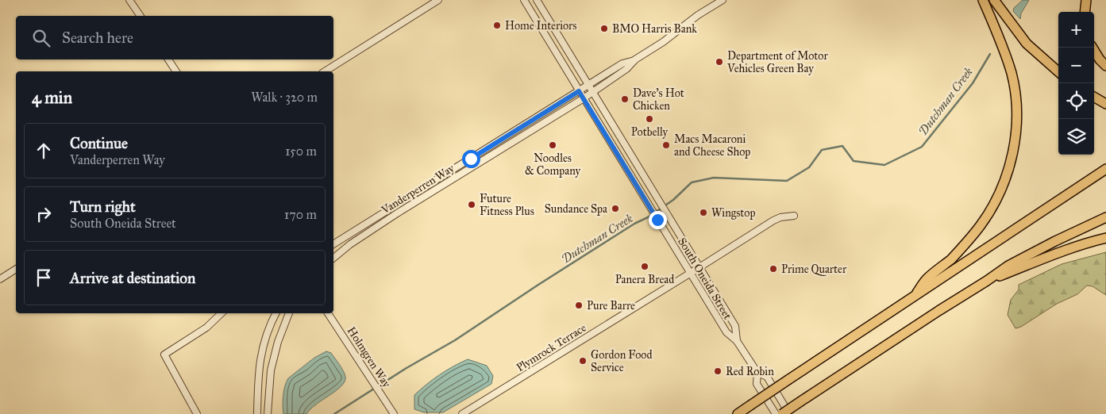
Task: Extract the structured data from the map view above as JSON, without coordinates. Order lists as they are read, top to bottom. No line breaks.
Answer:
{"streets":{"street":["Vanderperren Way","South Oneida Street","Plymrock Terrace","Holmgren Way"]},"crossings":[["Vanderperren Way","South Oneida Street"],["South Oneida Street","Plymrock Terrace"]],"water":["Dutchman Creek"],"places":["Home Interiors","BMO Harris Bank","Department of Motor Vehicles Green Bay","Dave's Hot Chicken","Potbelly","Noodles & Company","Macs Macaroni and Cheese Shop","Future Fitness Plus","Sundance Spa","Wingstop","Panera Bread","Prime Quarter","Pure Barre","Gordon Food Service","Red Robin"],"page":{"map_buttons":["+","−"],"search":"Search here","heading":["4 min","Walk · 320 m"],"list":[["Continue","Vanderperren Way","150 m"],["Turn right","South Oneida Street","170 m"],"Arrive at destination"]}}
